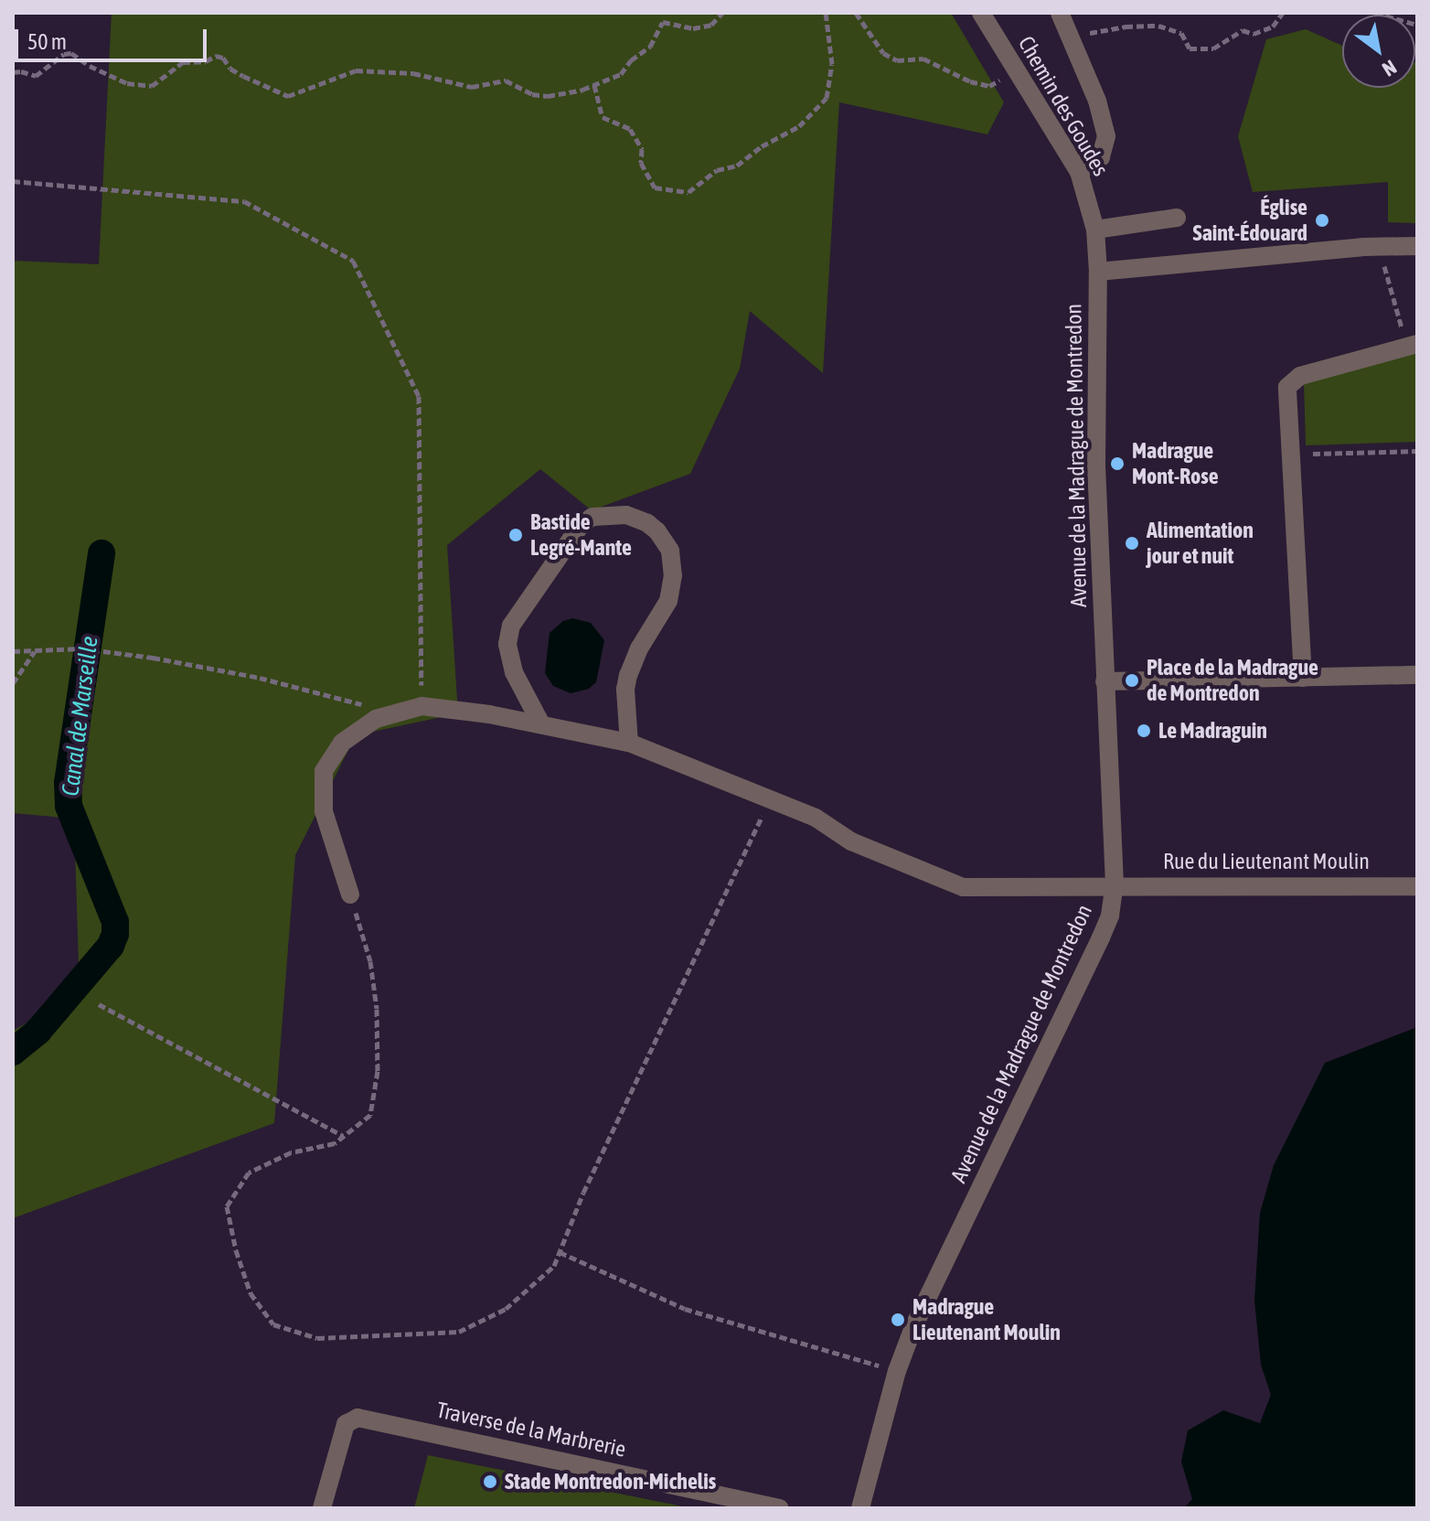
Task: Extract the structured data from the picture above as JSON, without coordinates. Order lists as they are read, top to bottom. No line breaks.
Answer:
{"streets":{"street":["Chemin des Goudes","Avenue de la Madrague de Montredon","Rue du Lieutenant Moulin","Traverse de la Marbrerie"]},"crossings":[["Chemin des Goudes","Avenue de la Madrague de Montredon"],["Avenue de la Madrague de Montredon","Rue du Lieutenant Moulin"]],"water":["Canal de Marseille"],"places":["Église Saint-Édouard","Madrague Mont-Rose","Bastide Legré-Mante","Alimentation jour et nuit","Place de la Madrague de Montredon","Le Madraguin","Madrague Lieutenant Moulin","Stade Montredon-Michelis"],"scale_bar":"50 m","north":"bottom right"}
